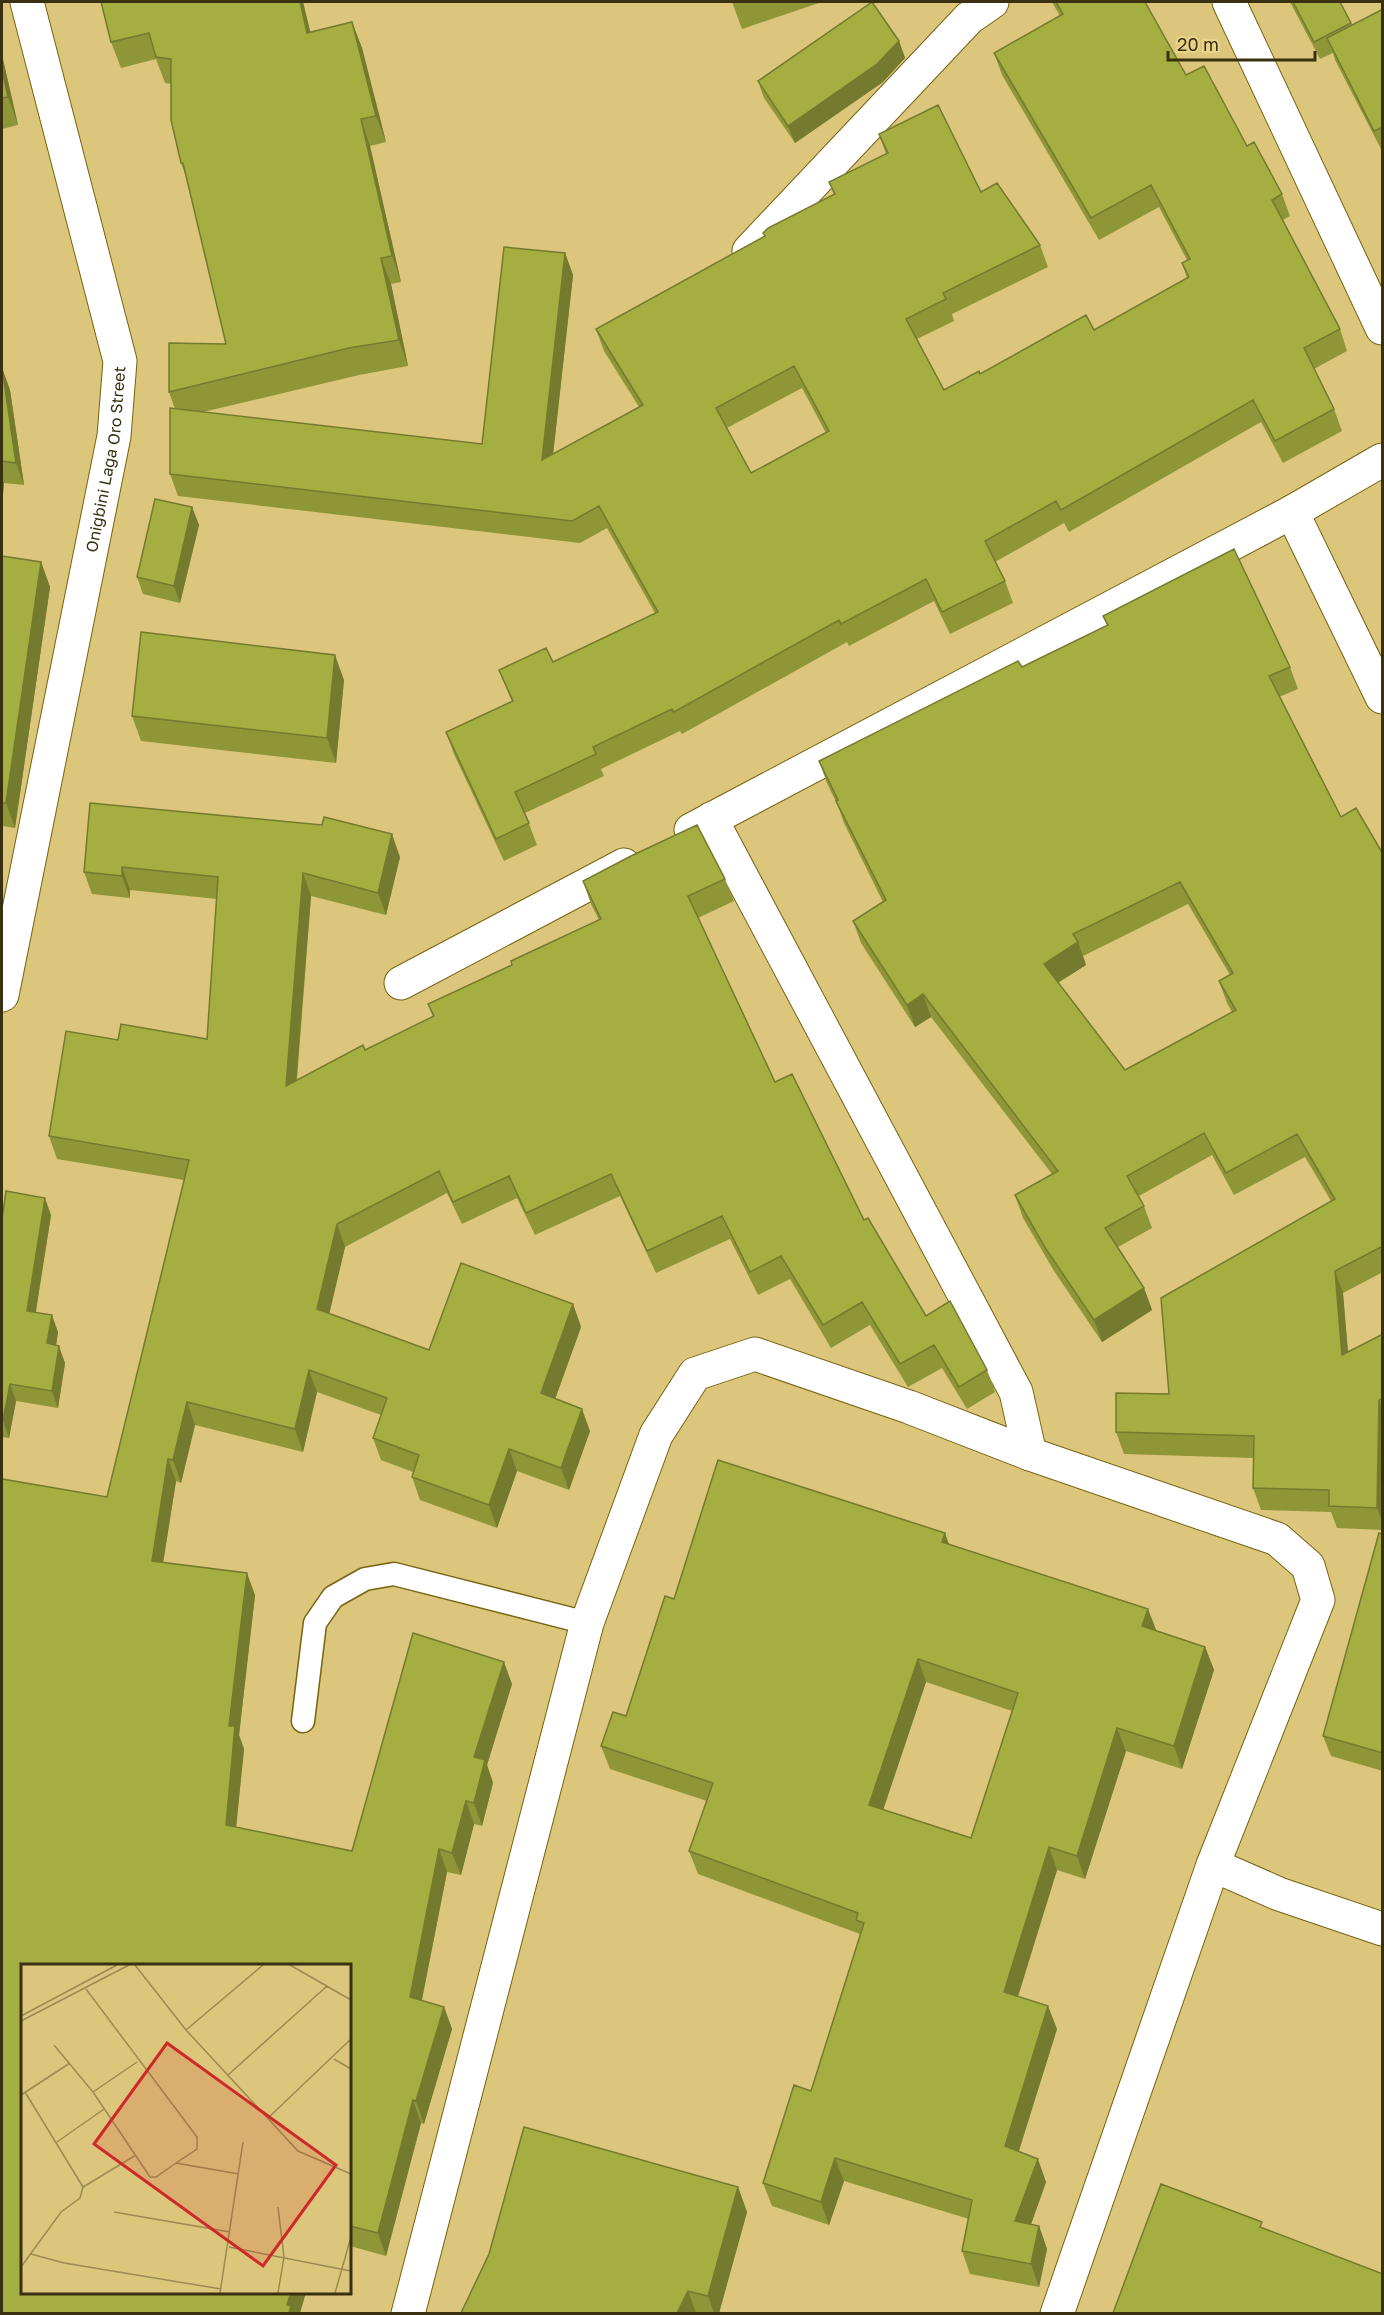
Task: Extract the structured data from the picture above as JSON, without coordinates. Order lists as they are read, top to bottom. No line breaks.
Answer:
{"streets":{"street":["Onigbini Laga Oro Street"]},"scale_bar":"20 m"}
